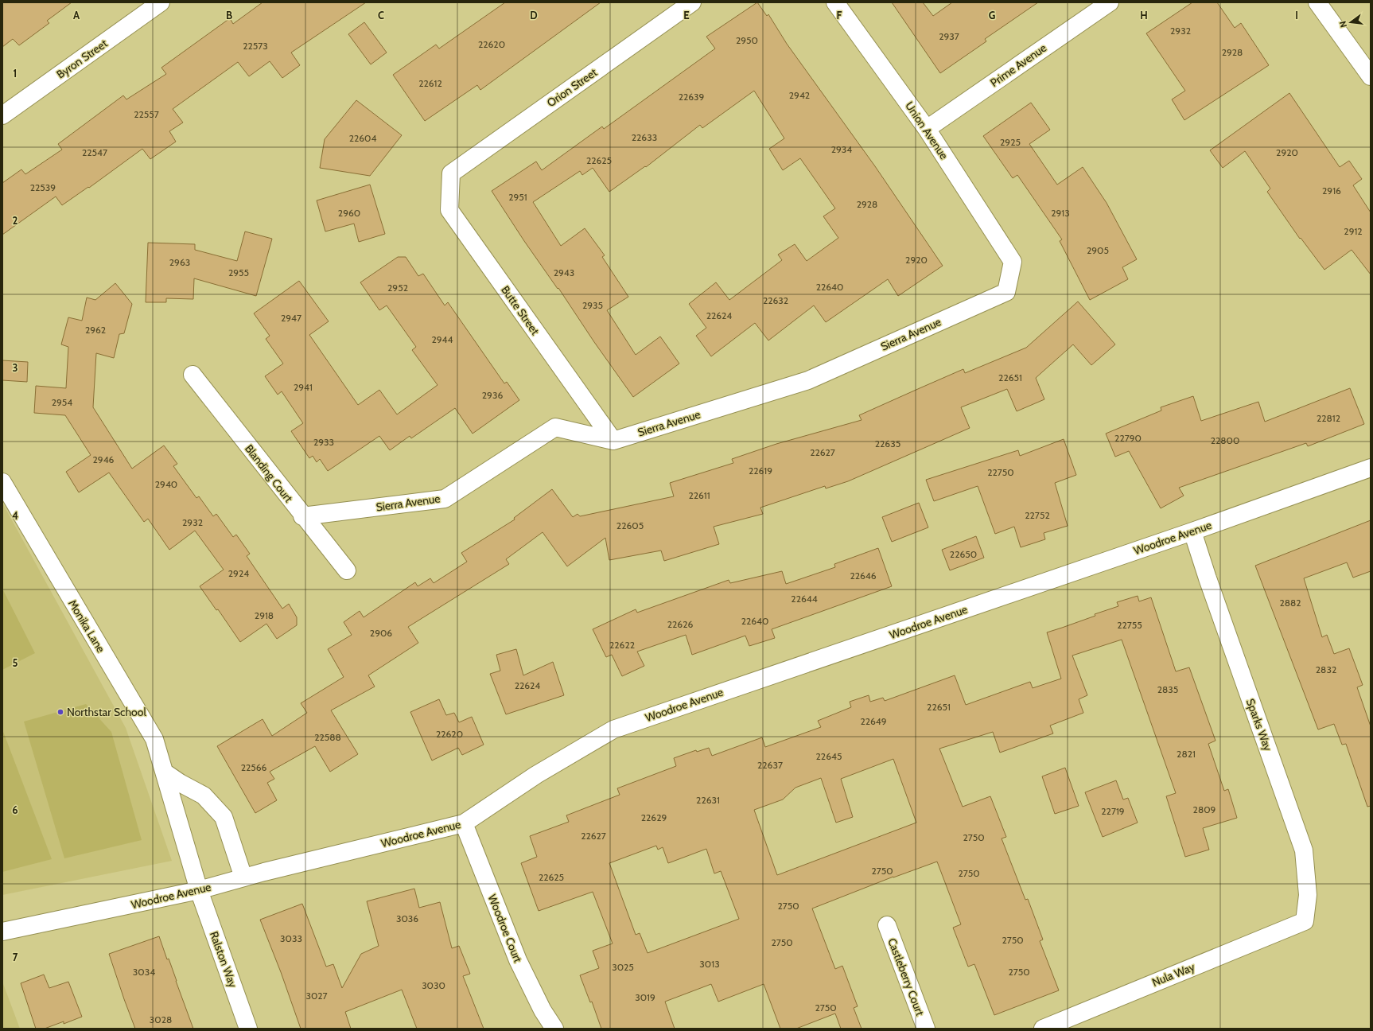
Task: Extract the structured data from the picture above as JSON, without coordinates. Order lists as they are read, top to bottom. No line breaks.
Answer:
{"streets":{"street":["Byron Street","Prime Avenue","Orion Street","Union Avenue","Butte Street","Sierra Avenue","Blanding Court","Woodroe Avenue","Monika Lane","Sparks Way","Woodroe Court","Ralston Way","Nula Way","Castleberry Court"]},"crossings":[["Prime Avenue","Union Avenue"],["Orion Street","Butte Street"],["Union Avenue","Sierra Avenue"],["Butte Street","Sierra Avenue"],["Sierra Avenue","Blanding Court"],["Woodroe Avenue","Monika Lane"],["Woodroe Avenue","Sparks Way"],["Woodroe Avenue","Woodroe Court"],["Woodroe Avenue","Ralston Way"],["Monika Lane","Ralston Way"],["Sparks Way","Nula Way"]],"places":["Northstar School"],"house_numbers":["2932","2937","2950","22620","22573","2928","22612","2942","22639","22557","22633","22604","2925","2934","22547","2920","22625","22539","2916","2951","2928","2960","2913","2912","2905","2920","2963","2955","2943","22640","2952","22632","2935","22624","2947","2962","2944","22651","2941","2936","2954","22812","22790","22800","2933","22635","22627","2946","22619","22750","2940","22611","22752","2932","22605","22650","2924","22646","22644","2882","2918","22640","22626","22755","2906","22622","2832","22624","2835","22651","22649","22620","22588","2821","22645","22637","22566","22631","2809","22719","22629","22627","2750","2750","2750","22625","2750","3036","3033","2750","2750","3013","3025","3034","2750","3030","3027","3019","2750","3028"],"north":"left","grid":{"columns":["A","B","C","D","E","F","G","H","I"],"rows":["1","2","3","4","5","6","7"]}}
